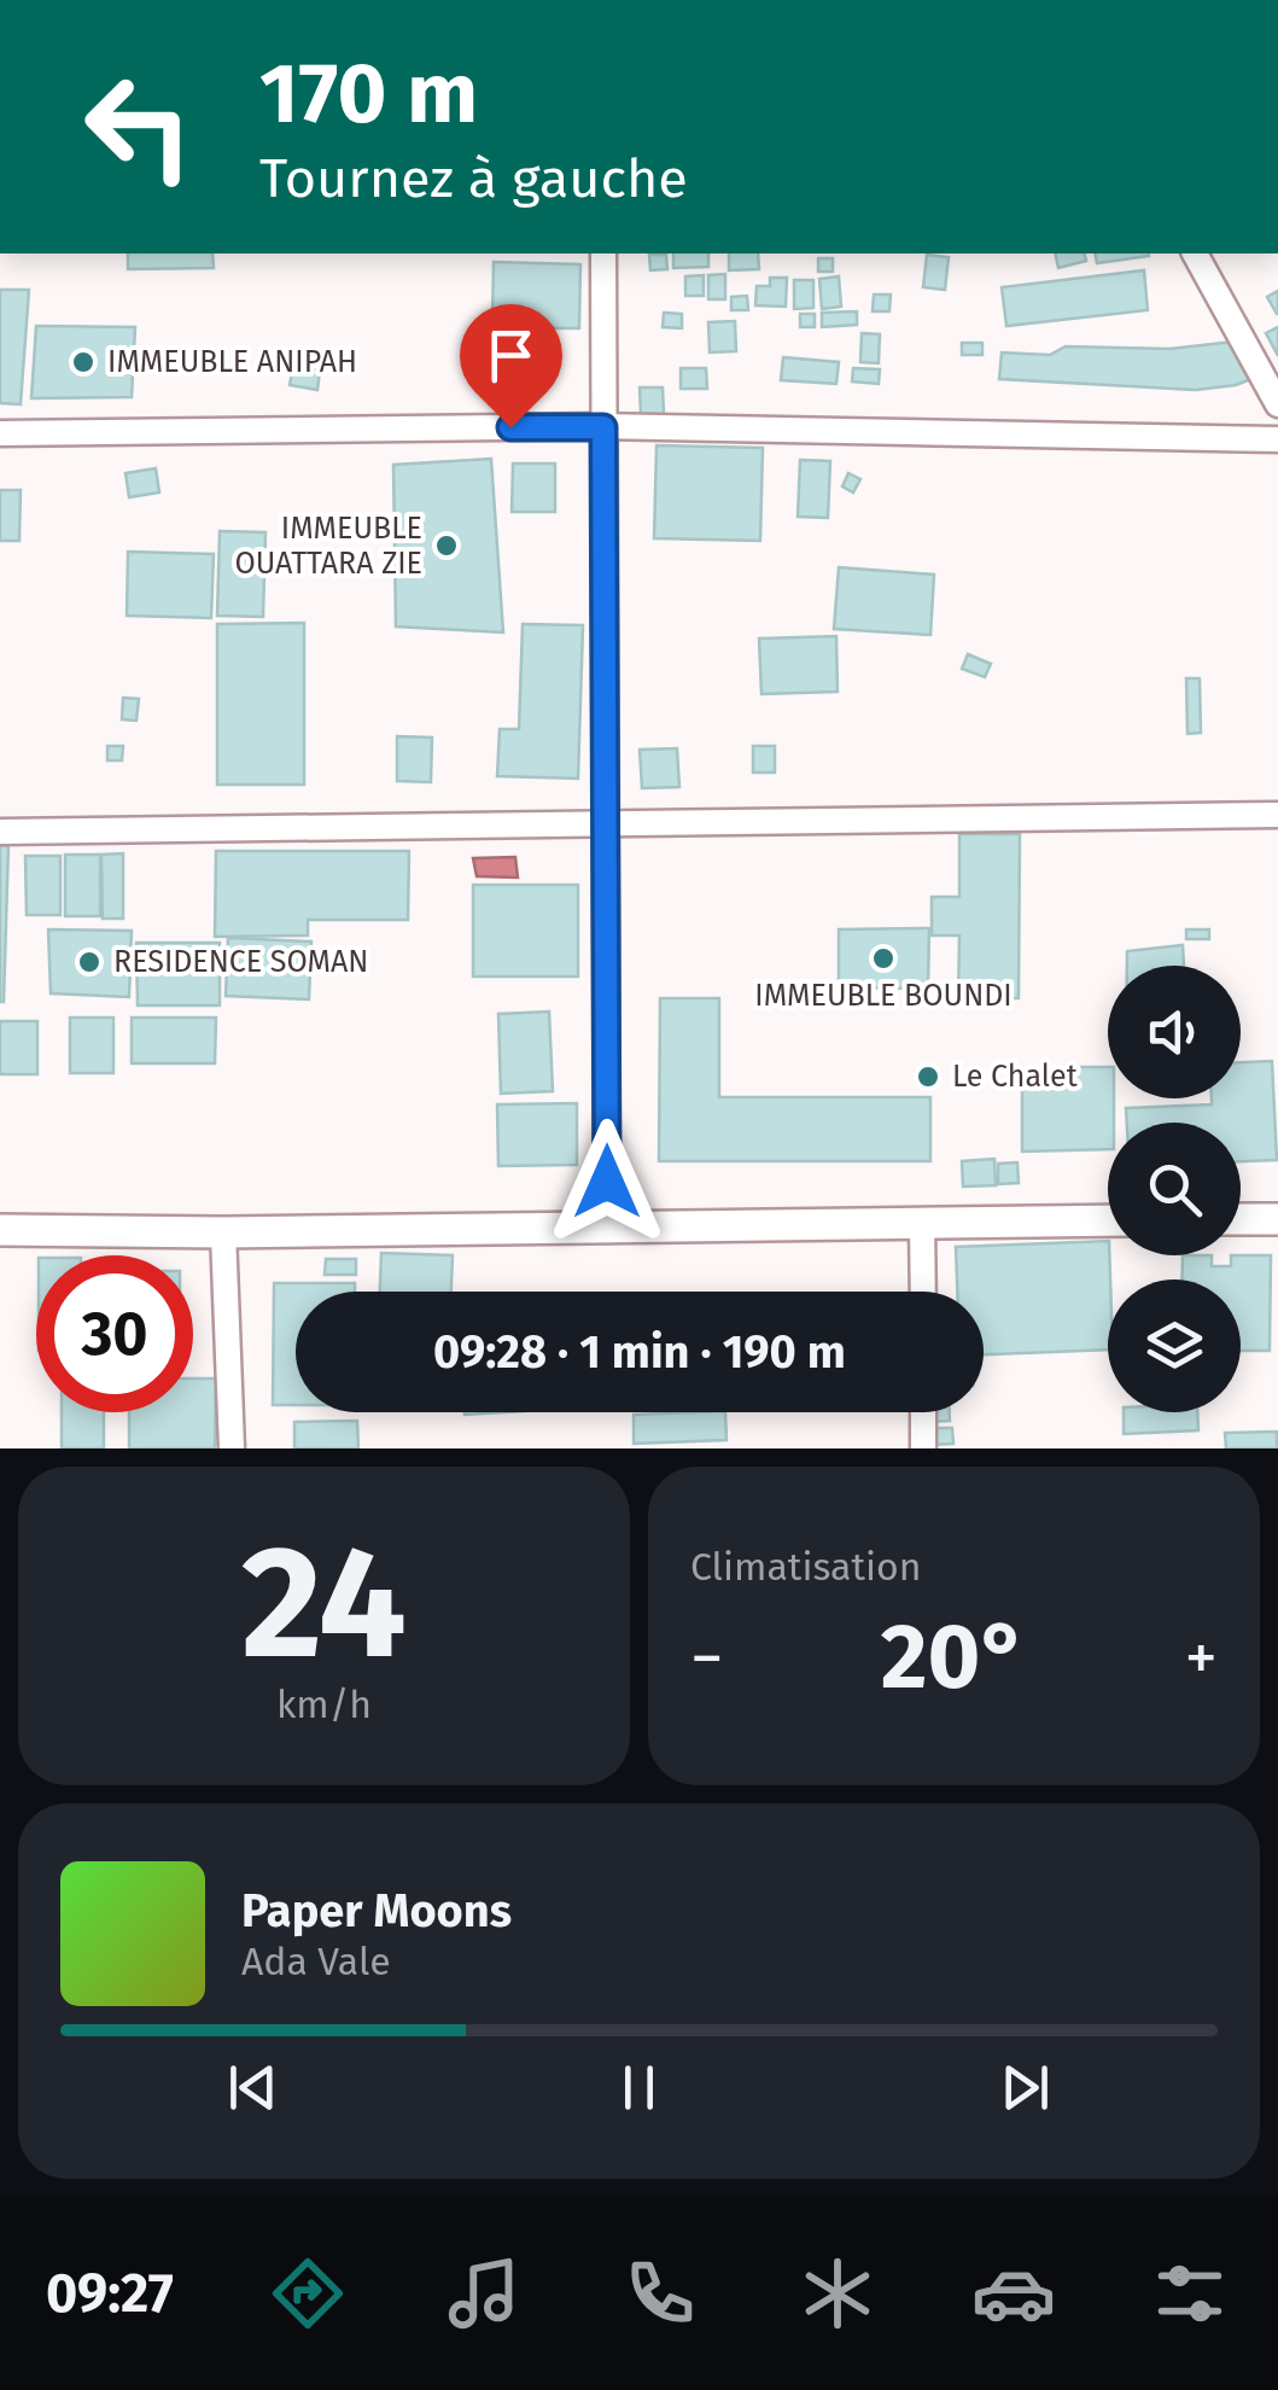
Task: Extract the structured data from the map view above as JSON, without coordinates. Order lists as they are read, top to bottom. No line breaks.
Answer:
{"places":["IMMEUBLE ANIPAH","IMMEUBLE OUATTARA ZIE","IMMEUBLE BOUNDI","RESIDENCE SOMAN","Le Chalet"],"page":{"turn":["170 m","Tournez à gauche"],"limit":"30","trip":"09:28 · 1 min · 190 m","tile":[["24","km/h"],"Climatisation"],"heat":["−","20°","+"],"song":["Paper Moons","Ada Vale"],"tabs":"09:27"}}
